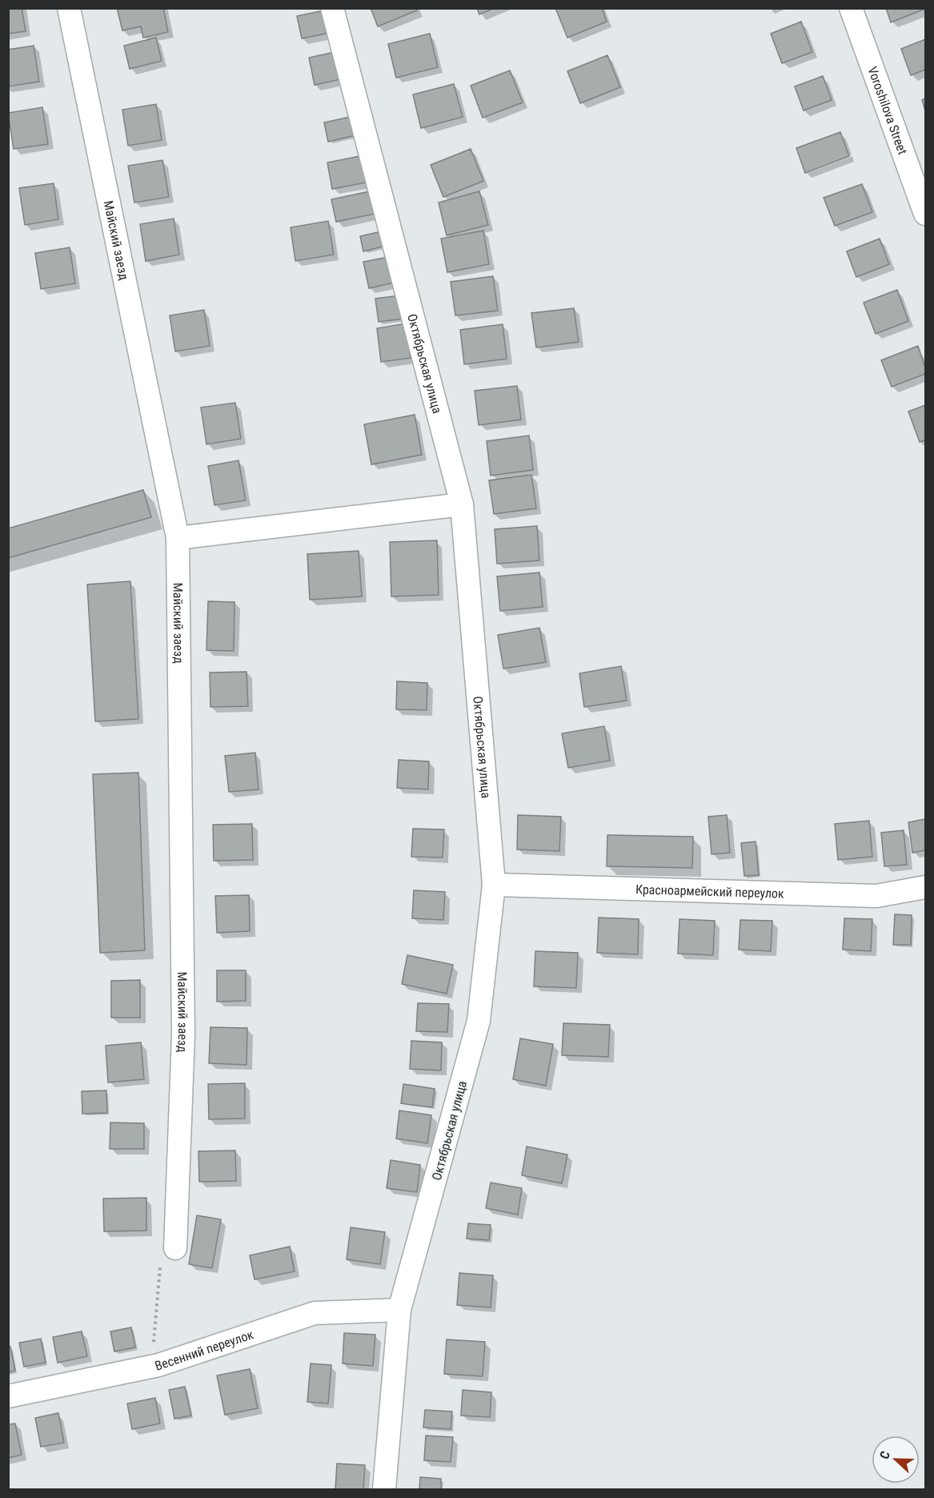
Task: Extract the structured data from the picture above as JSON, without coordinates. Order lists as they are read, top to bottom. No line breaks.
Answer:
{"streets":{"street":["Voroshilova Street","Майский заезд","Октябрьская улица","Красноармейский переулок","Весенний переулок"]},"crossings":[["Октябрьская улица","Красноармейский переулок"],["Октябрьская улица","Весенний переулок"]],"north":"left"}
